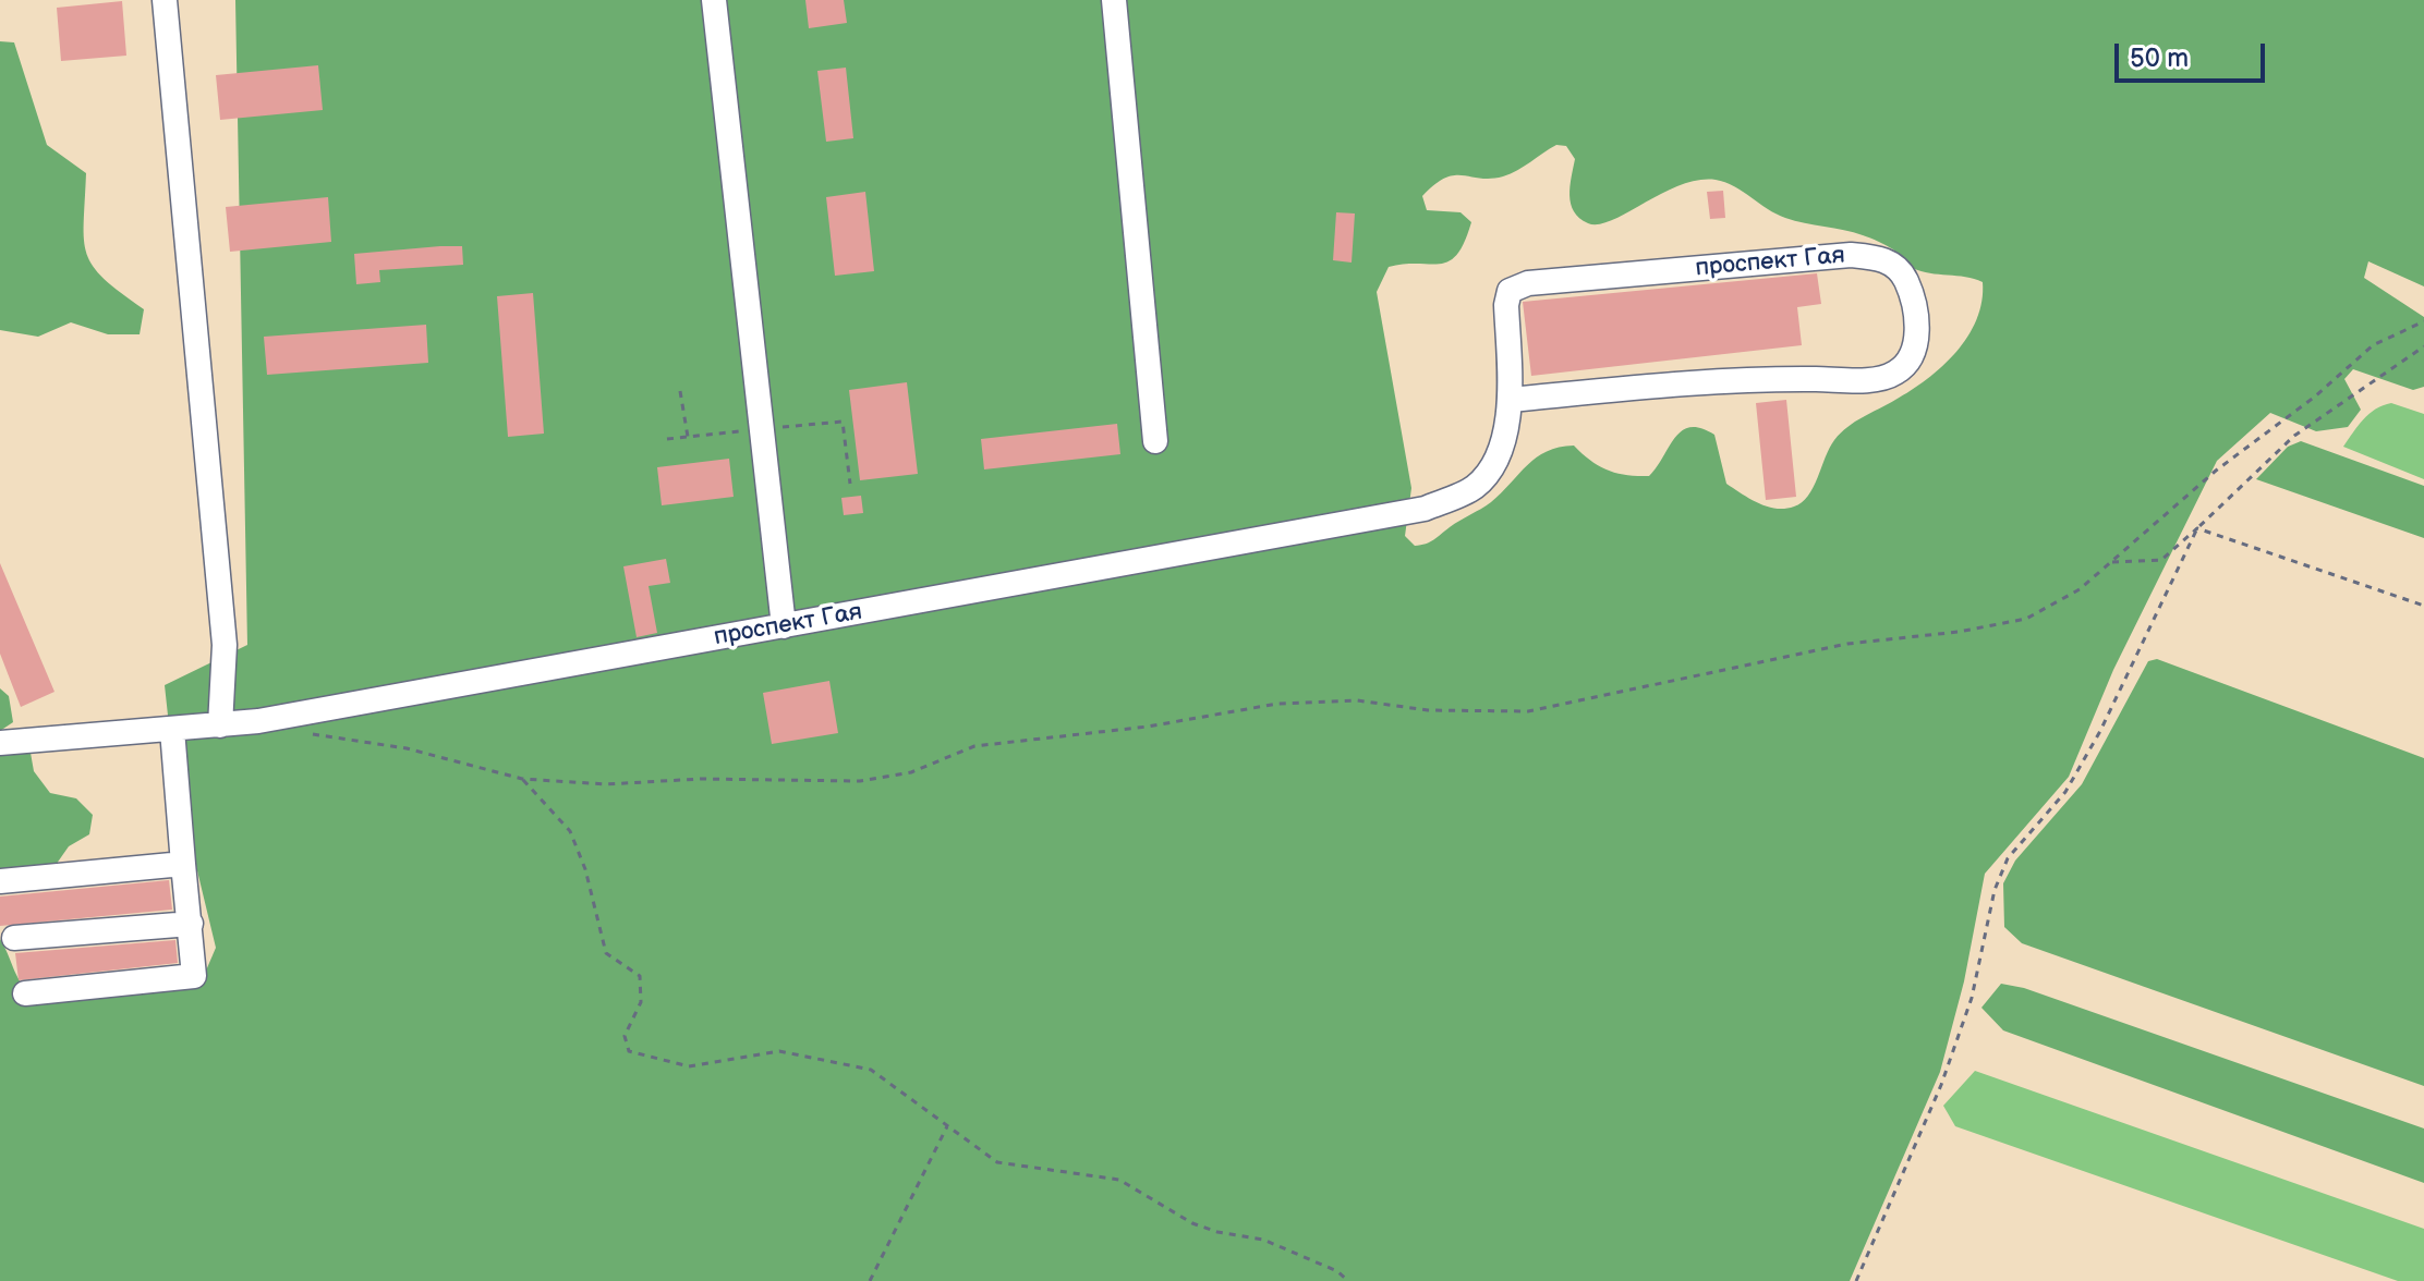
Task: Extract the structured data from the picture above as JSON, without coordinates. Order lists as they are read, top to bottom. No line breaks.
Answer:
{"streets":{"street":["проспект Гая"]},"scale_bar":"50 m"}
